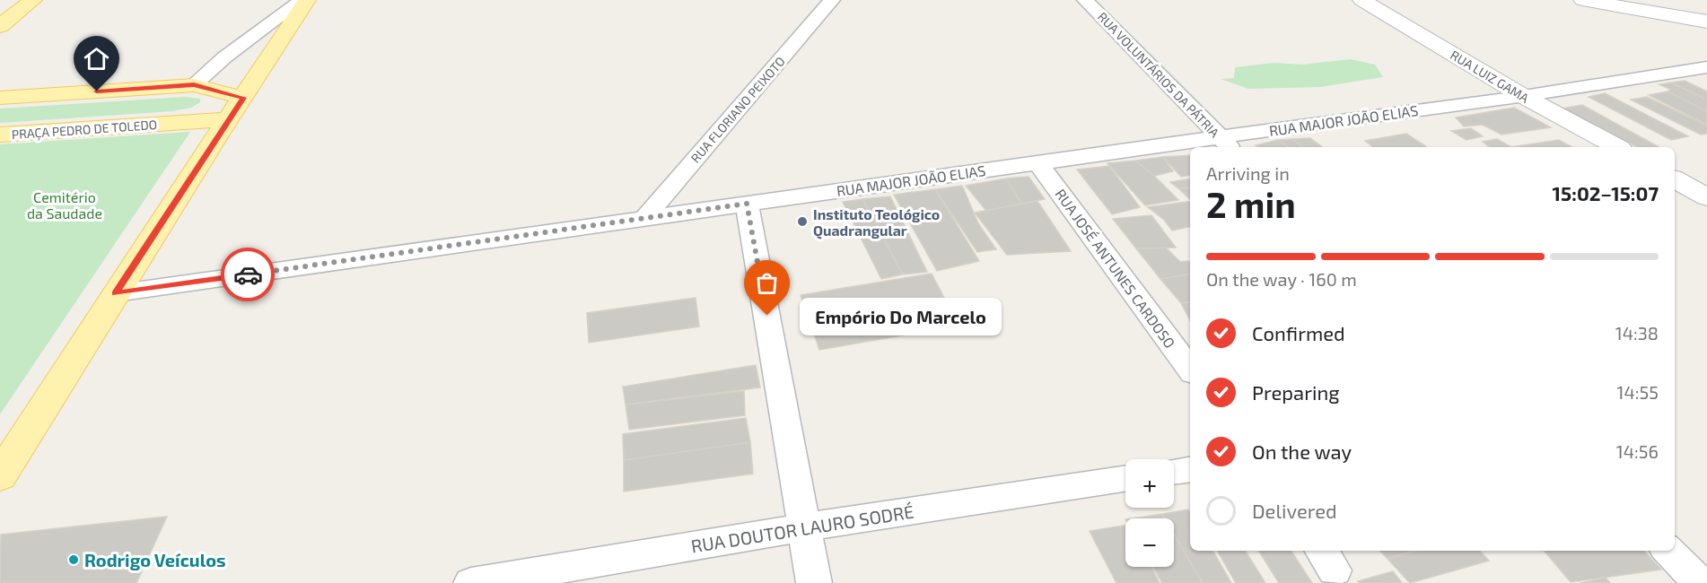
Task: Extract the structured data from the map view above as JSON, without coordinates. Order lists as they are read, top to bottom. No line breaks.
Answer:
{"streets":{"main road":["PRAÇA PEDRO DE TOLEDO"],"street":["RUA VOLUNTÁRIOS DA PÁTRIA","RUA LUIZ GAMA","RUA FLORIANO PEIXOTO","RUA MAJOR JOÃO ELIAS","RUA JOSÉ ANTUNES CARDOSO","RUA DOUTOR LAURO SODRÉ"]},"crossings":[["RUA VOLUNTÁRIOS DA PÁTRIA","RUA MAJOR JOÃO ELIAS"],["RUA LUIZ GAMA","RUA MAJOR JOÃO ELIAS"],["RUA FLORIANO PEIXOTO","RUA MAJOR JOÃO ELIAS"],["RUA MAJOR JOÃO ELIAS","RUA JOSÉ ANTUNES CARDOSO"]],"parks":["Cemitério da Saudade"],"places":["Instituto Teológico Quadrangular","Empório Do Marcelo","Rodrigo Veículos"],"page":{"heading":["2 min","Arriving in","15:02–15:07"],"bar":"On the way · 160 m","bubble":"Empório Do Marcelo","list":[["Confirmed","14:38"],["Preparing","14:55"],["On the way","14:56"],"Delivered"],"map_buttons":["+","−"]}}
